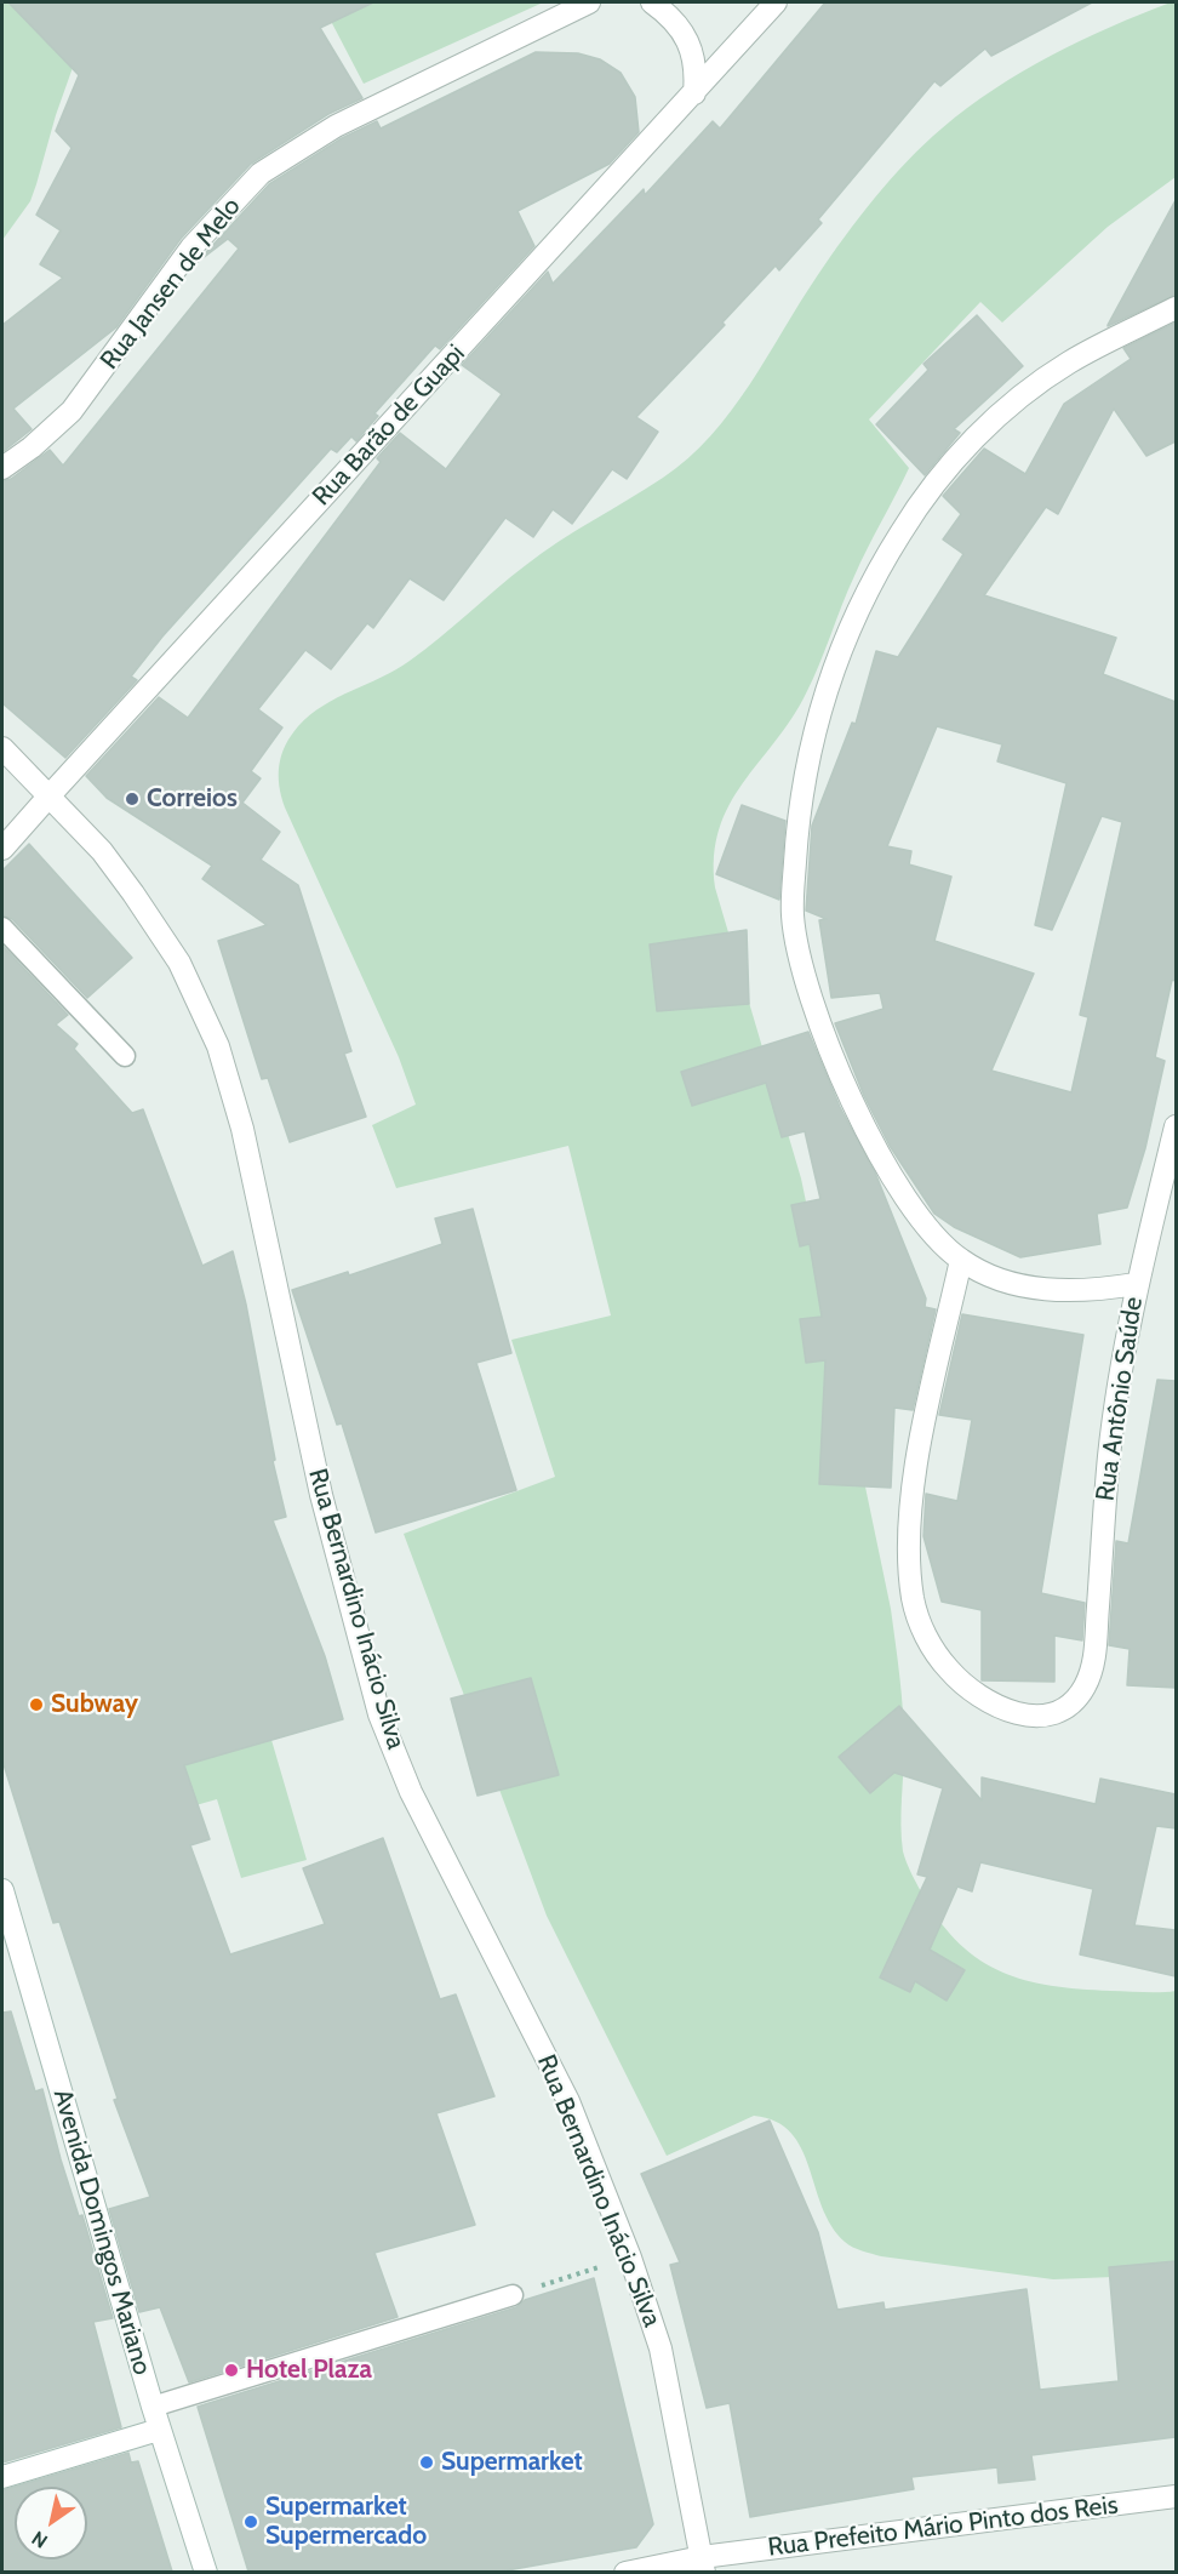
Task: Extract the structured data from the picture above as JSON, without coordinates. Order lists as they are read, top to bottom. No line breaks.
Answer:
{"streets":{"street":["Rua Jansen de Melo","Rua Barão de Guapi","Rua Antônio Saúde","Rua Bernardino Inácio Silva","Avenida Domingos Mariano","Rua Prefeito Mário Pinto dos Reis"]},"crossings":[["Rua Barão de Guapi","Rua Bernardino Inácio Silva"],["Rua Bernardino Inácio Silva","Rua Prefeito Mário Pinto dos Reis"]],"places":["Correios","Subway","Hotel Plaza","Supermarket","Supermarket Supermercado"],"north":"bottom left"}
